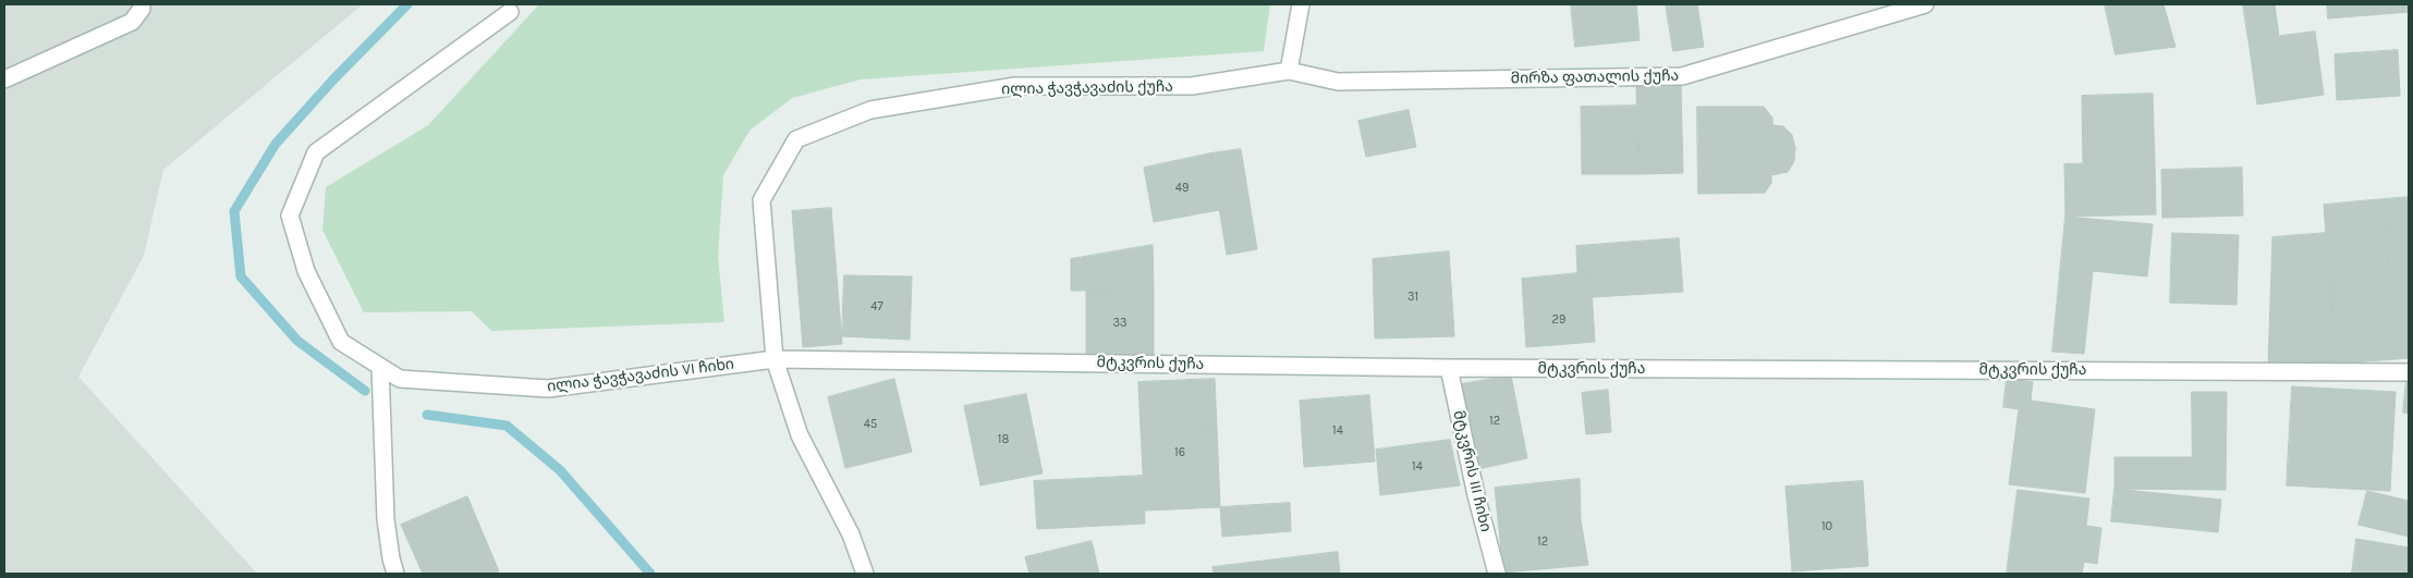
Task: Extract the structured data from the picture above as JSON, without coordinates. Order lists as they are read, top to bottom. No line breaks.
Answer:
{"streets":{"street":["მირზა ფათალის ქუჩა","ილია ჭავჭავაძის ქუჩა","მტკვრის ქუჩა","ილია ჭავჭავაძის VI ჩიხი","მტკვრის III ჩიხი"]},"crossings":[["მირზა ფათალის ქუჩა","ილია ჭავჭავაძის ქუჩა"],["ილია ჭავჭავაძის ქუჩა","მტკვრის ქუჩა"],["ილია ჭავჭავაძის ქუჩა","ილია ჭავჭავაძის VI ჩიხი"],["მტკვრის ქუჩა","ილია ჭავჭავაძის VI ჩიხი"],["მტკვრის ქუჩა","მტკვრის III ჩიხი"]],"house_numbers":["49","31","47","29","33","12","45","14","18","16","14","10","12"]}
